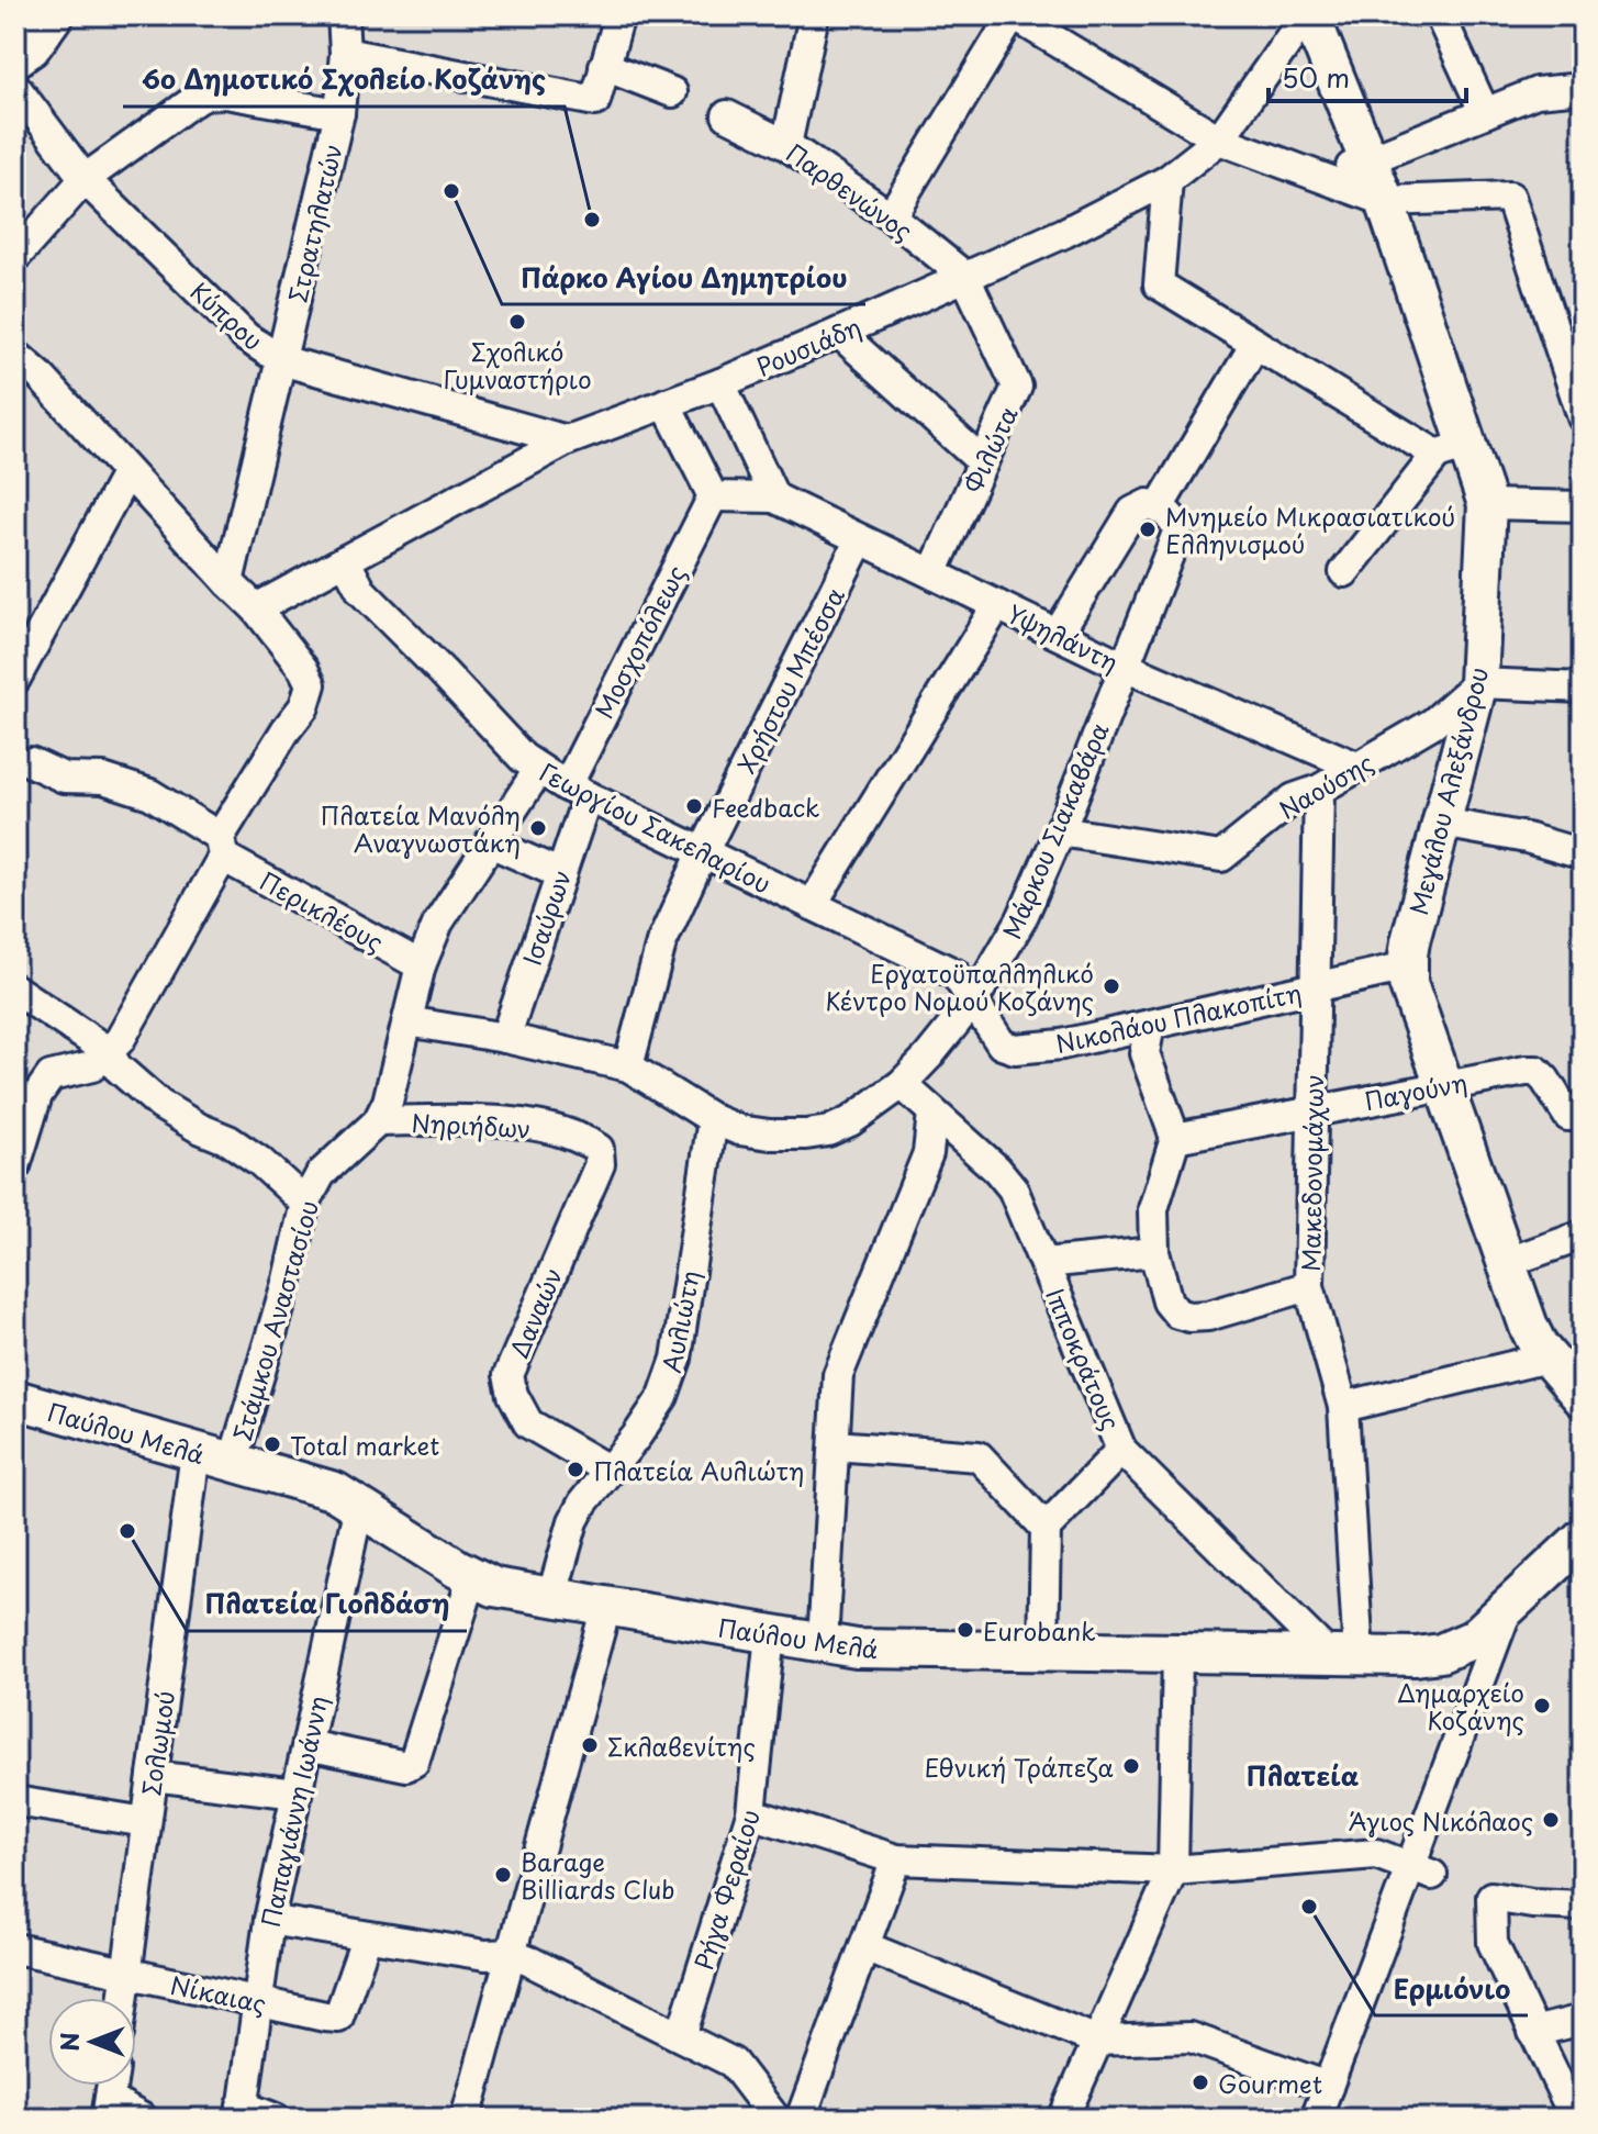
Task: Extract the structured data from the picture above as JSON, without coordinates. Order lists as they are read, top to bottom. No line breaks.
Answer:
{"streets":{"main road":["Μεγάλου Αλεξάνδρου","Παύλου Μελά"],"street":["Παρθενώνος","Στρατηλατών","Κύπρου","Ρουσιάδη","Φιλώτα","Υψηλάντη","Μοσχοπόλεως","Χρήστου Μπέσσα","Ναούσης","Γεωργίου Σακελαρίου","Μάρκου Σιακαβάρα","Περικλέους","Ισαύρων","Νικολάου Πλακοπίτη","Παγούνη","Νηριήδων","Μακεδονομάχων","Δαναών","Στάμκου Αναστασίου","Αυλιώτη","Ιπποκράτους","Σολωμού","Παπαγιάννη Ιωάννη","Ρήγα Φεραίου","Νίκαιας"]},"crossings":[["Παρθενώνος","Ρουσιάδη"],["Παρθενώνος","Φιλώτα"],["Στρατηλατών","Κύπρου"],["Κύπρου","Ρουσιάδη"],["Ρουσιάδη","Φιλώτα"],["Ρουσιάδη","Μεγάλου Αλεξάνδρου"],["Ρουσιάδη","Γεωργίου Σακελαρίου"],["Φιλώτα","Υψηλάντη"],["Υψηλάντη","Μοσχοπόλεως"],["Υψηλάντη","Χρήστου Μπέσσα"],["Υψηλάντη","Ναούσης"],["Υψηλάντη","Μάρκου Σιακαβάρα"],["Μοσχοπόλεως","Γεωργίου Σακελαρίου"],["Μοσχοπόλεως","Ισαύρων"],["Χρήστου Μπέσσα","Γεωργίου Σακελαρίου"],["Χρήστου Μπέσσα","Μάρκου Σιακαβάρα"],["Ναούσης","Μεγάλου Αλεξάνδρου"],["Ναούσης","Μάρκου Σιακαβάρα"],["Ναούσης","Μακεδονομάχων"],["Μεγάλου Αλεξάνδρου","Νικολάου Πλακοπίτη"],["Μεγάλου Αλεξάνδρου","Παγούνη"],["Γεωργίου Σακελαρίου","Μάρκου Σιακαβάρα"],["Γεωργίου Σακελαρίου","Ισαύρων"],["Γεωργίου Σακελαρίου","Νικολάου Πλακοπίτη"],["Γεωργίου Σακελαρίου","Στάμκου Αναστασίου"],["Μάρκου Σιακαβάρα","Ισαύρων"],["Μάρκου Σιακαβάρα","Νικολάου Πλακοπίτη"],["Μάρκου Σιακαβάρα","Στάμκου Αναστασίου"],["Μάρκου Σιακαβάρα","Αυλιώτη"],["Μάρκου Σιακαβάρα","Ιπποκράτους"],["Περικλέους","Στάμκου Αναστασίου"],["Νικολάου Πλακοπίτη","Μακεδονομάχων"],["Παγούνη","Μακεδονομάχων"],["Νηριήδων","Δαναών"],["Νηριήδων","Στάμκου Αναστασίου"],["Μακεδονομάχων","Ιπποκράτους"],["Μακεδονομάχων","Παύλου Μελά"],["Δαναών","Αυλιώτη"],["Στάμκου Αναστασίου","Παύλου Μελά"],["Αυλιώτη","Παύλου Μελά"],["Ιπποκράτους","Παύλου Μελά"],["Παύλου Μελά","Σολωμού"],["Παύλου Μελά","Παπαγιάννη Ιωάννη"],["Παύλου Μελά","Ρήγα Φεραίου"],["Σολωμού","Νίκαιας"],["Παπαγιάννη Ιωάννη","Νίκαιας"]],"districts":["Πλατεία"],"places":["Πάρκο Αγίου Δημητρίου","6ο Δημοτικό Σχολείο Κοζάνης","Σχολικό Γυμναστήριο","Μνημείο Μικρασιατικού Ελληνισμού","Feedback","Πλατεία Μανόλη Αναγνωστάκη","Εργατοϋπαλληλικό Κέντρο Νομού Κοζάνης","Total market","Πλατεία Αυλιώτη","Πλατεία Γιολδάση","Eurobank","Δημαρχείο Κοζάνης","Σκλαβενίτης","Εθνική Τράπεζα","Άγιος Νικόλαος","Barage Billiards Club","Ερμιόνιο","Gourmet"],"scale_bar":"50 m","north":"left"}
